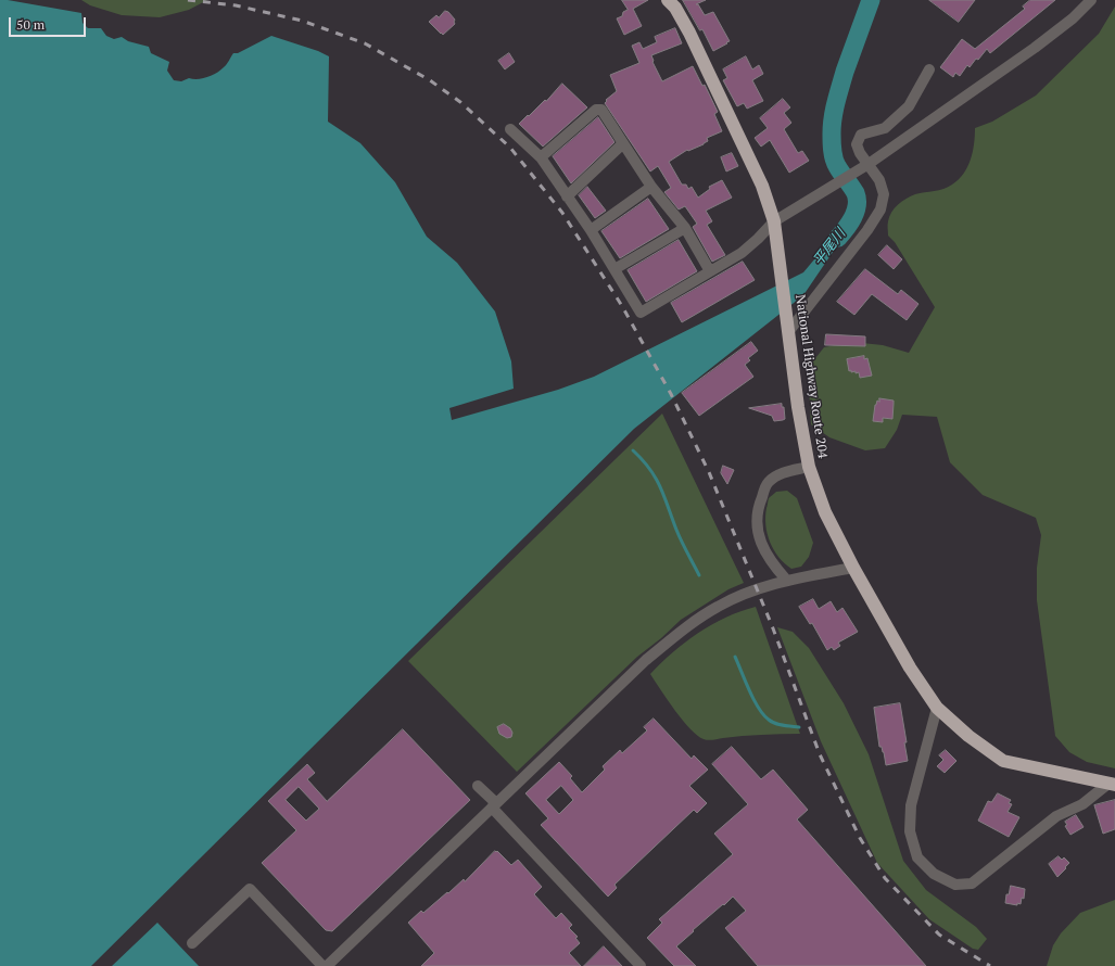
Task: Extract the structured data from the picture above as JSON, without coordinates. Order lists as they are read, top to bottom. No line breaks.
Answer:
{"streets":{"highway":["National Highway Route 204"]},"water":["平尾川"],"scale_bar":"50 m"}
